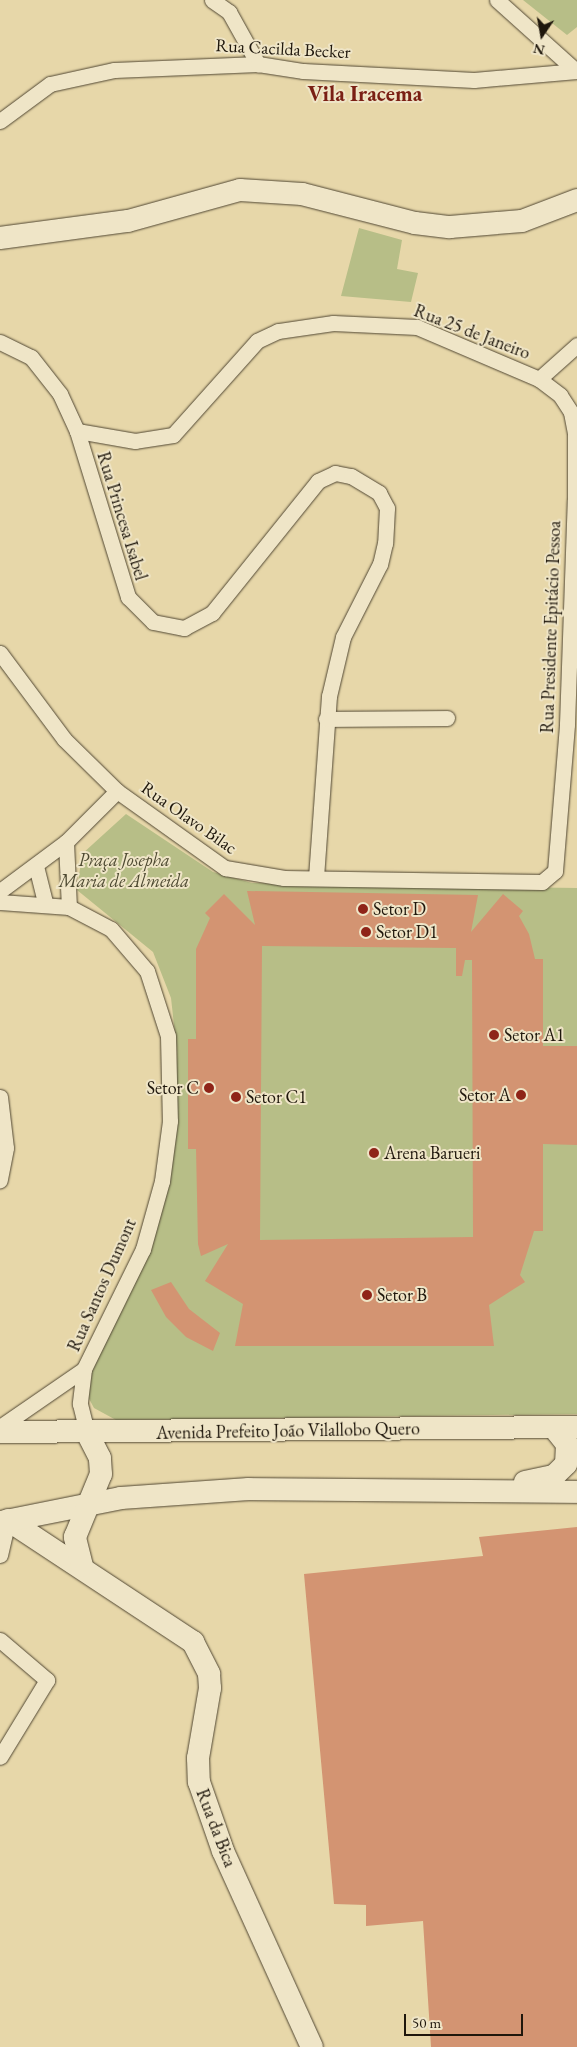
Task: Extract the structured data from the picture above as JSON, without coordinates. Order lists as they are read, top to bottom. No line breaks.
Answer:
{"streets":{"main road":["Avenida Prefeito João Vilallobo Quero","Rua da Bica"],"street":["Rua Cacilda Becker","Rua 25 de Janeiro","Rua Princesa Isabel","Rua Presidente Epitácio Pessoa","Rua Olavo Bilac","Rua Santos Dumont"]},"crossings":[["Rua 25 de Janeiro","Rua Princesa Isabel"],["Rua 25 de Janeiro","Rua Presidente Epitácio Pessoa"],["Rua Presidente Epitácio Pessoa","Rua Olavo Bilac"],["Rua Santos Dumont","Avenida Prefeito João Vilallobo Quero"]],"districts":["Vila Iracema"],"parks":["Praça Josepha Maria de Almeida"],"places":["Setor D","Setor D1","Setor A1","Setor C","Setor A","Setor C1","Arena Barueri","Setor B"],"scale_bar":"50 m","north":"bottom"}
